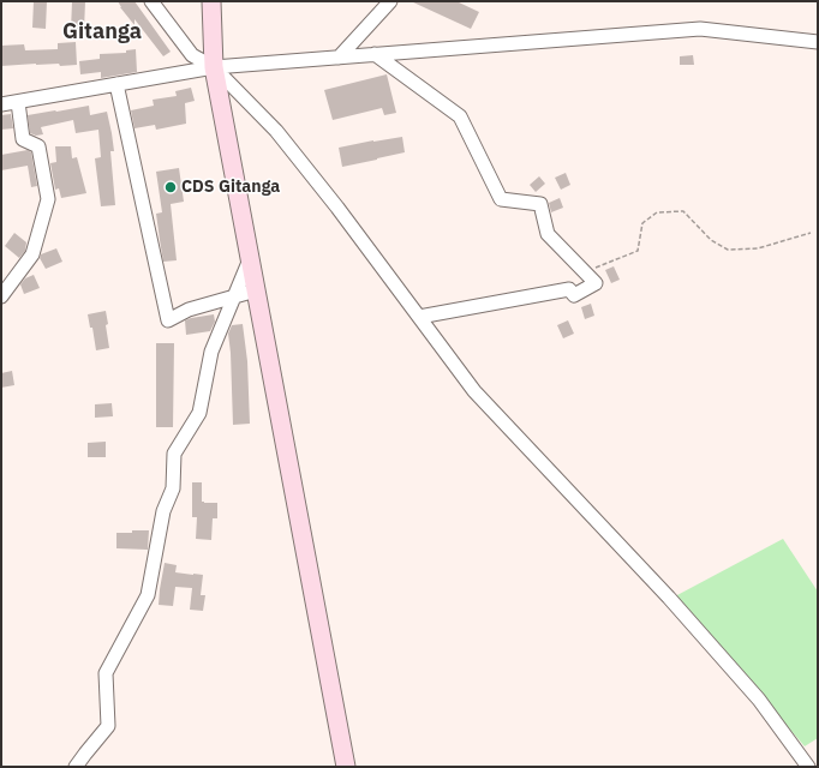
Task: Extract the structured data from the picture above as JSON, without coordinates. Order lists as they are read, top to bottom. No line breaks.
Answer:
{"districts":["Gitanga"],"places":["CDS Gitanga"]}
